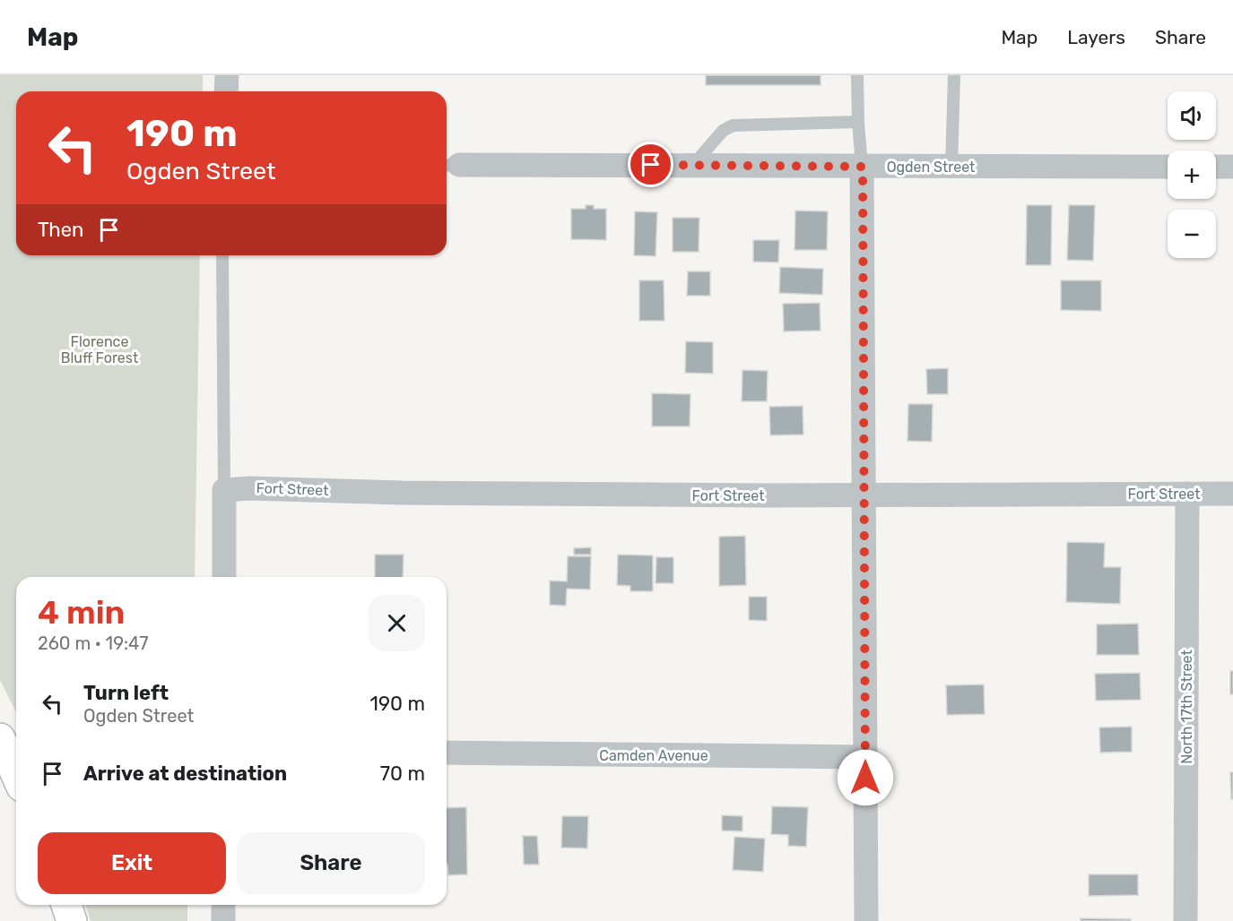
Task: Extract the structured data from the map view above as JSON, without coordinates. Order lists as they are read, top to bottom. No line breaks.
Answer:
{"streets":{"street":["Ogden Street","Fort Street","North 17th Street","Camden Avenue"]},"crossings":[["Fort Street","North 17th Street"]],"parks":["Florence Bluff Forest"],"page":{"header":"Map","nav":["Map","Layers","Share"],"map_buttons":["+","−"],"turn":["190 m","Ogden Street"],"then":"Then","heading":["4 min","260 m · 19:47"],"list":[{"name":"Turn left","note":"Ogden Street","value":"190 m"},{"name":"Arrive at destination","value":"70 m"}],"buttons":["Exit","Share"]}}
